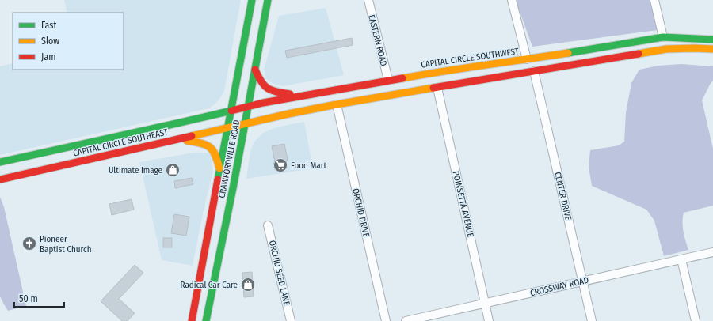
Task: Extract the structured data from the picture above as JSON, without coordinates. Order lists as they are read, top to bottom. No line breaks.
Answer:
{"streets":{"main road":["CAPITAL CIRCLE SOUTHWEST","CAPITAL CIRCLE SOUTHEAST","CRAWFORDVILLE ROAD"],"street":["EASTERN ROAD","CENTER DRIVE","POINSETTA AVENUE","ORCHID DRIVE","ORCHID SEED LANE","CROSSWAY ROAD"]},"crossings":[["EASTERN ROAD","CAPITAL CIRCLE SOUTHWEST"],["CAPITAL CIRCLE SOUTHWEST","CAPITAL CIRCLE SOUTHEAST"],["CAPITAL CIRCLE SOUTHWEST","CRAWFORDVILLE ROAD"],["CAPITAL CIRCLE SOUTHEAST","CRAWFORDVILLE ROAD"],["CENTER DRIVE","CROSSWAY ROAD"],["POINSETTA AVENUE","CROSSWAY ROAD"]],"places":{"supermarket":["Food Mart"],"shop":["Ultimate Image","Radical Car Care"],"church":["Pioneer Baptist Church"]},"legend":["Fast","Slow","Jam"],"scale_bar":"50 m"}
